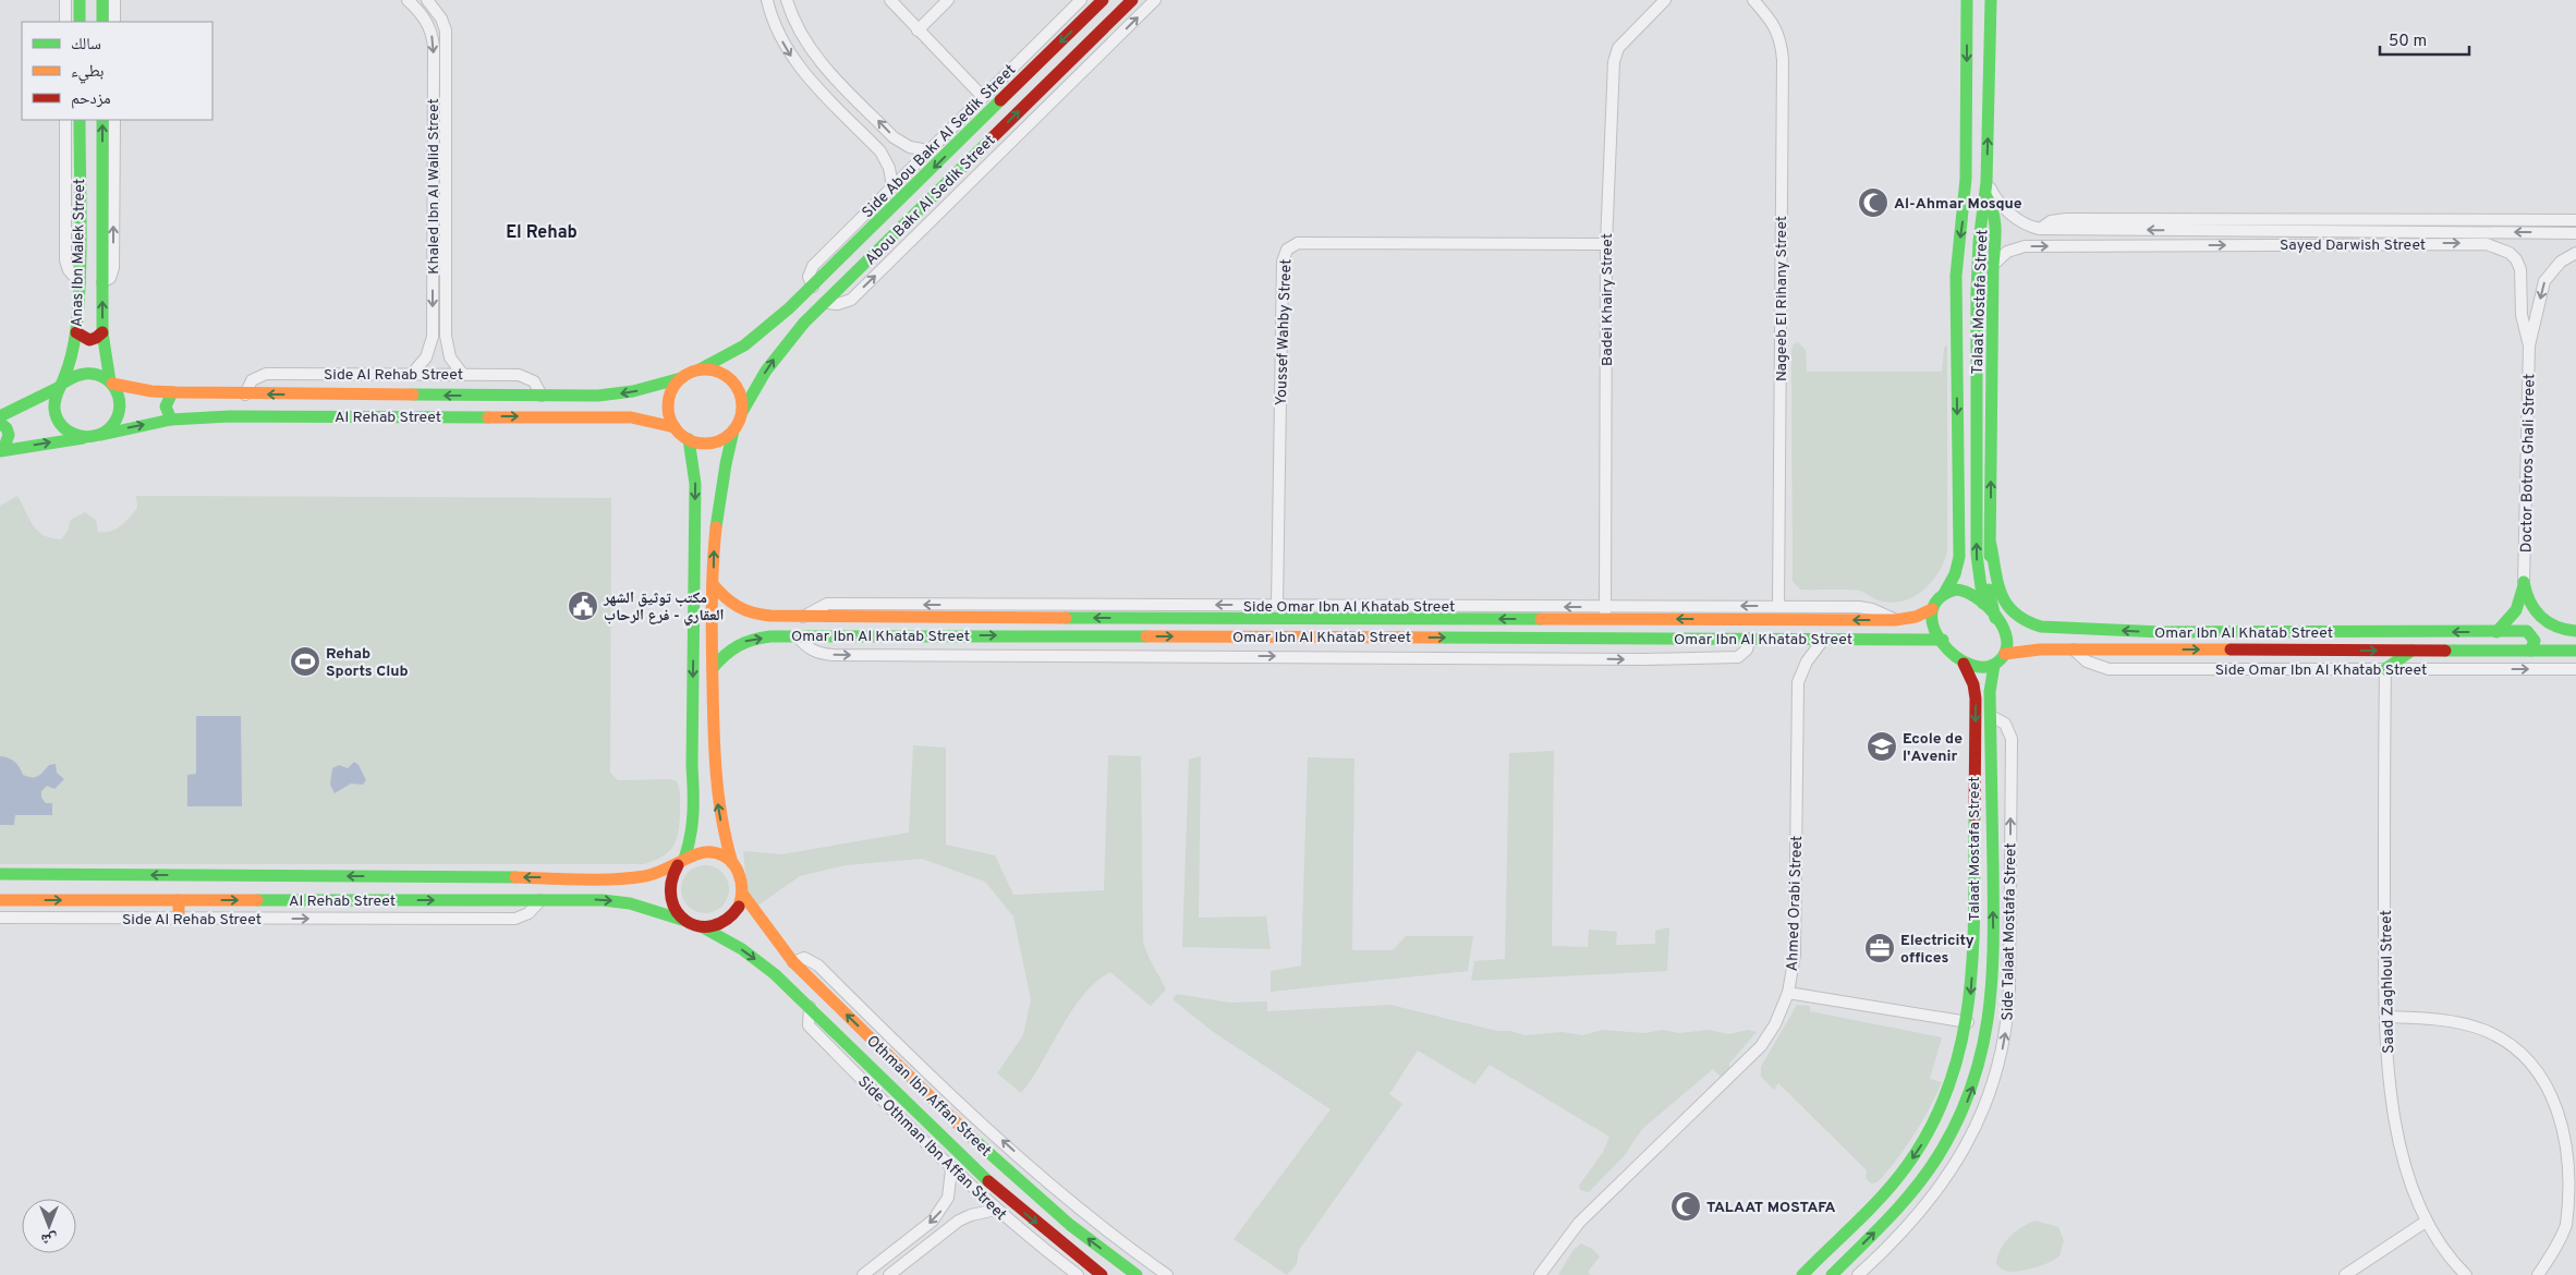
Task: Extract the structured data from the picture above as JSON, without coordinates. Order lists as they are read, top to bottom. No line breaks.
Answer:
{"streets":{"street":["Side Abou Bakr Al Sedik Street","Khaled Ibn Al Walid Street","Abou Bakr Al Sedik Street","Sayed Darwish Street","Anas Ibn Malek Street","Nageeb El Rihany Street","Badei Khairy Street","Talaat Mostafa Street","Youssef Wahby Street","Side Al Rehab Street","Al Rehab Street","Doctor Botros Ghali Street","Side Omar Ibn Al Khatab Street","Omar Ibn Al Khatab Street","Ahmed Orabi Street","Side Talaat Mostafa Street","Saad Zaghloul Street","Othman Ibn Affan Street","Side Othman Ibn Affan Street"]},"crossings":[["Side Abou Bakr Al Sedik Street","Abou Bakr Al Sedik Street"],["Khaled Ibn Al Walid Street","Side Al Rehab Street"],["Abou Bakr Al Sedik Street","Al Rehab Street"],["Sayed Darwish Street","Talaat Mostafa Street"],["Sayed Darwish Street","Doctor Botros Ghali Street"],["Anas Ibn Malek Street","Al Rehab Street"],["Nageeb El Rihany Street","Side Omar Ibn Al Khatab Street"],["Badei Khairy Street","Youssef Wahby Street"],["Badei Khairy Street","Side Omar Ibn Al Khatab Street"],["Badei Khairy Street","Omar Ibn Al Khatab Street"],["Talaat Mostafa Street","Omar Ibn Al Khatab Street"],["Talaat Mostafa Street","Side Talaat Mostafa Street"],["Youssef Wahby Street","Side Omar Ibn Al Khatab Street"],["Side Al Rehab Street","Al Rehab Street"],["Al Rehab Street","Othman Ibn Affan Street"],["Side Omar Ibn Al Khatab Street","Omar Ibn Al Khatab Street"],["Side Omar Ibn Al Khatab Street","Saad Zaghloul Street"],["Omar Ibn Al Khatab Street","Ahmed Orabi Street"],["Othman Ibn Affan Street","Side Othman Ibn Affan Street"]],"one_way":["Side Al Rehab Street","Side Talaat Mostafa Street"],"districts":["El Rehab"],"places":{"mosque":["Al-Ahmar Mosque","TALAAT MOSTAFA"],"public building":["مكتب توثيق الشهر العقاري - فرع الرحاب"],"sports":["Rehab Sports Club"],"school or university":["Ecole de l'Avenir"],"office":["Electricity offices"]},"legend":["سالك","بطيء","مزدحم"],"scale_bar":"50 m","north":"bottom"}
